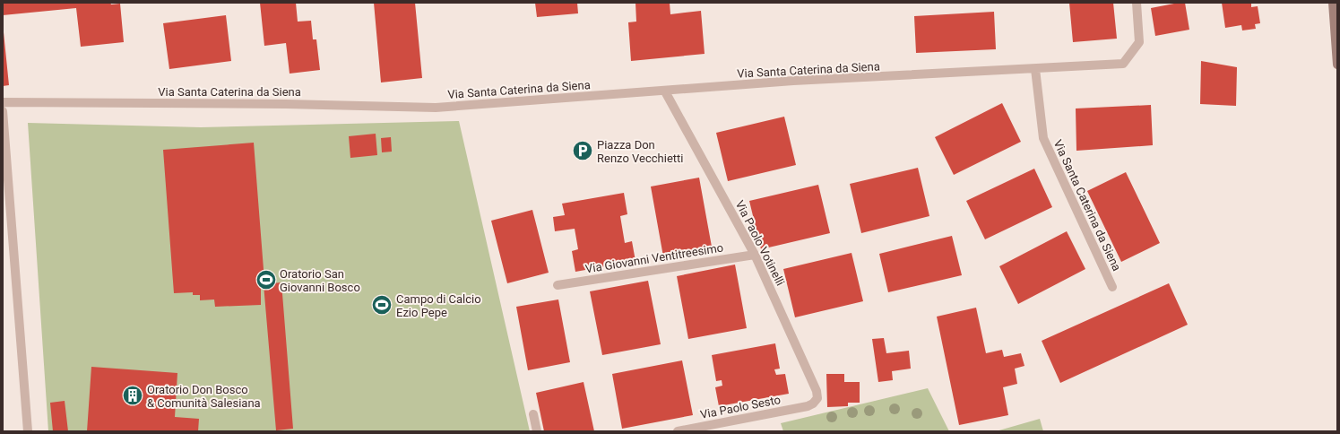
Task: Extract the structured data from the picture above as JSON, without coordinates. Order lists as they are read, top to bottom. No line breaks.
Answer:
{"streets":{"street":["Via Santa Caterina da Siena","Via Paolo Votinelli","Via Giovanni Ventitreesimo","Via Paolo Sesto"]},"crossings":[["Via Santa Caterina da Siena","Via Paolo Votinelli"],["Via Paolo Votinelli","Via Giovanni Ventitreesimo"],["Via Paolo Votinelli","Via Paolo Sesto"]],"places":{"parking":["Piazza Don Renzo Vecchietti"],"sports":["Oratorio San Giovanni Bosco","Campo di Calcio Ezio Pepe"],"building":["Oratorio Don Bosco & Comunità Salesiana"]}}
